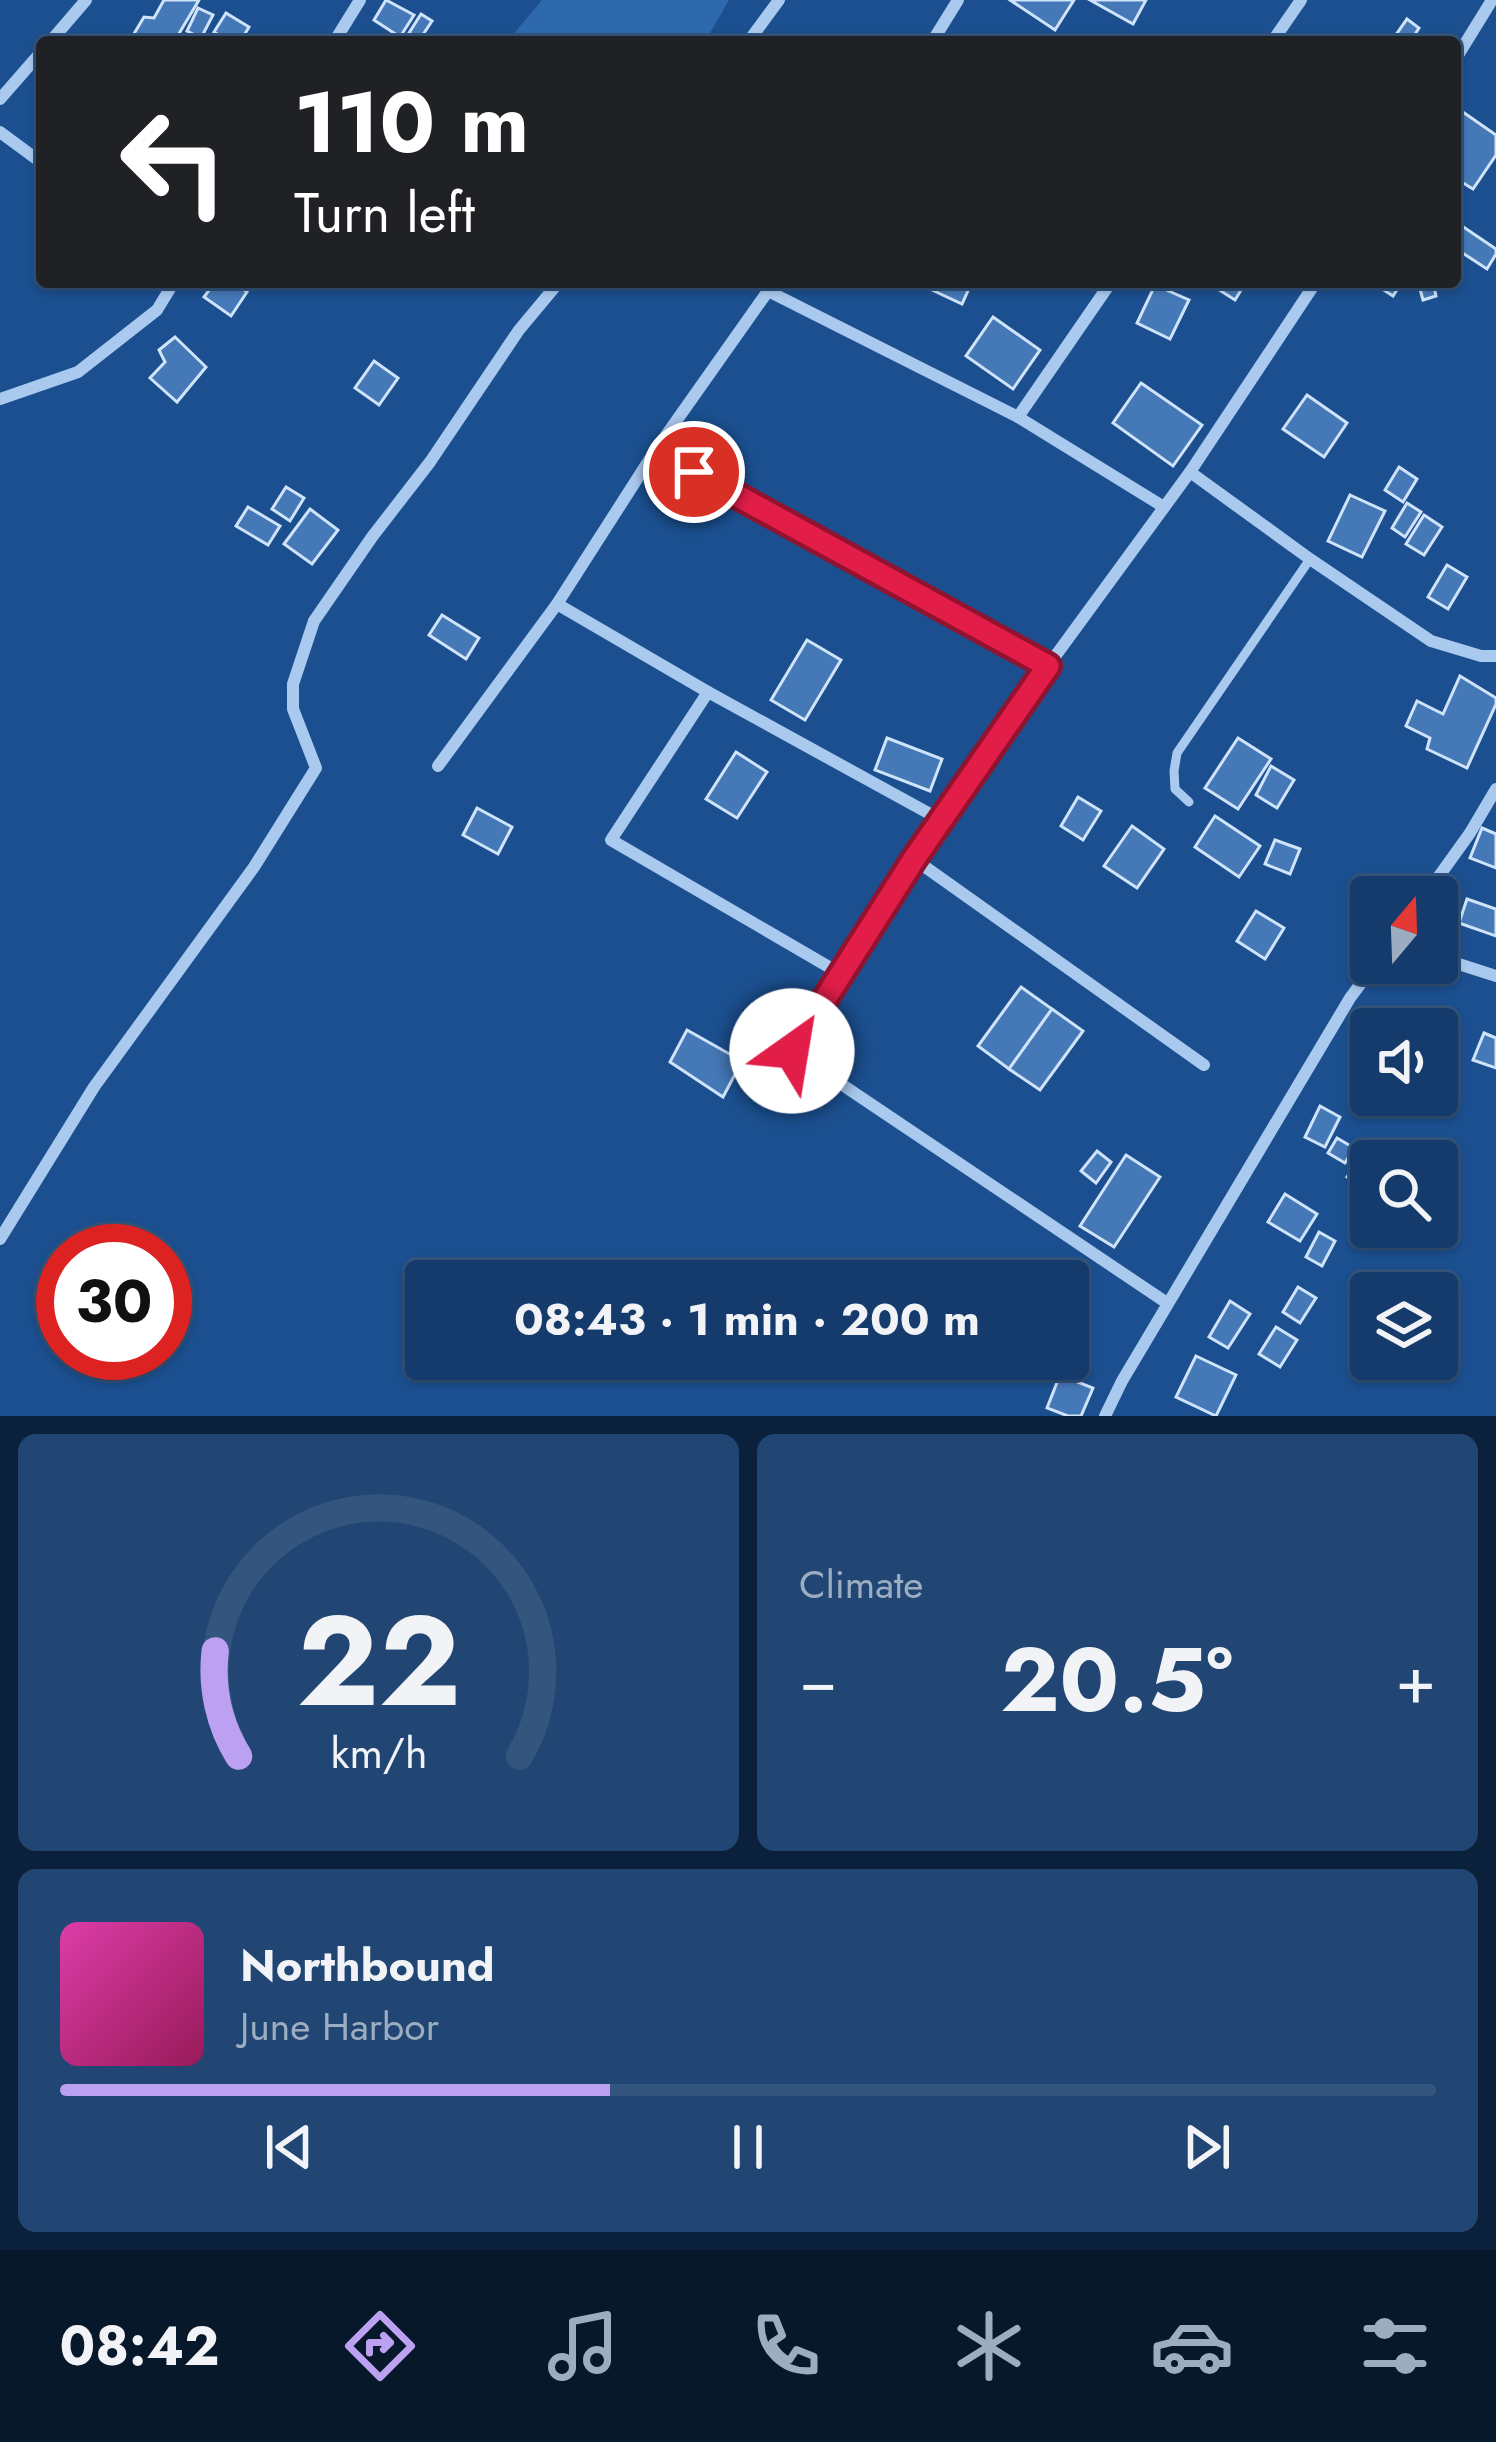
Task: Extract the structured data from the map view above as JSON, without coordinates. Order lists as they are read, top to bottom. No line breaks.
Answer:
{"north":"top","page":{"turn":["110 m","Turn left"],"limit":"30","trip":"08:43 · 1 min · 200 m","tile":"Climate","heat":["−","20.5°","+"],"song":["Northbound","June Harbor"],"tabs":"08:42","gauge":["22","km/h"]}}
